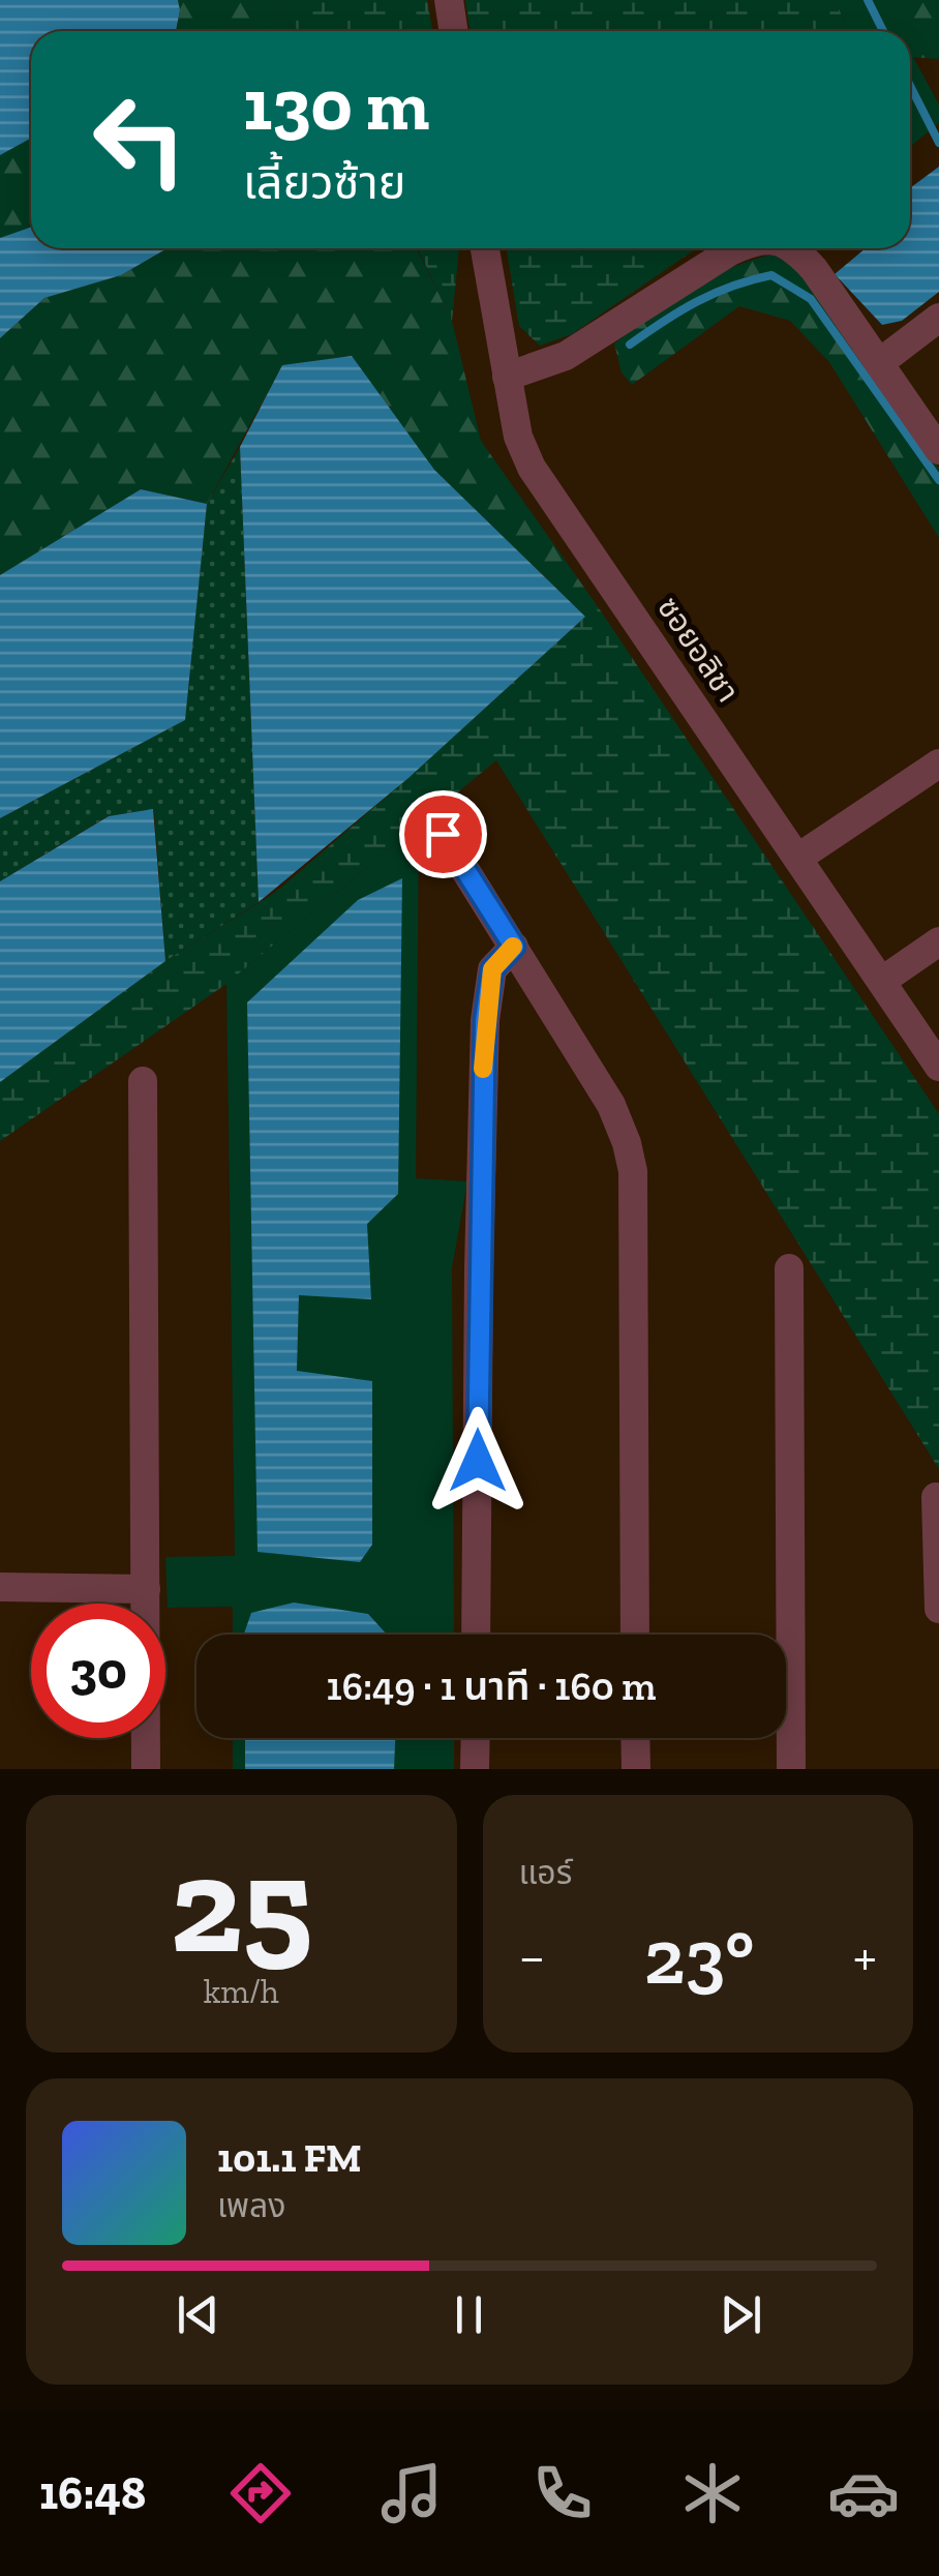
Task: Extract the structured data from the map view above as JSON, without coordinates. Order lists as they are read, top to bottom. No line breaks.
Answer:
{"streets":{"street":["ซอยอลิชา"]},"page":{"turn":["130 m","เลี้ยวซ้าย"],"limit":"30","trip":"16:49 · 1 นาที · 160 m","tile":[["25","km/h"],"แอร์"],"heat":["−","23°","+"],"song":["101.1 FM","เพลง"],"tabs":"16:48"}}
